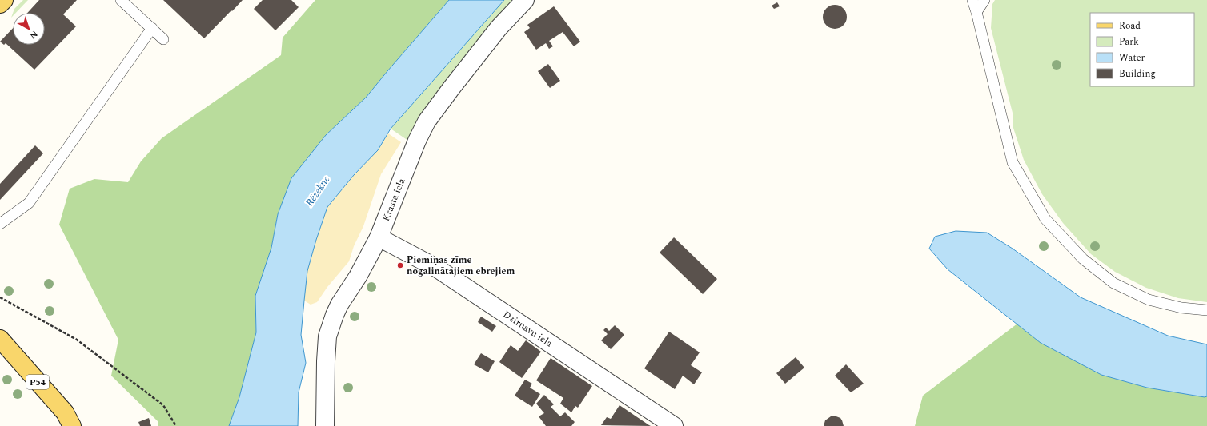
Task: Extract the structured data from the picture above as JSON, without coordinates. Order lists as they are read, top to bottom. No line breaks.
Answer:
{"streets":{"main road":["P54"],"street":["Krasta iela","Dzirnavu iela"]},"crossings":[["Krasta iela","Dzirnavu iela"]],"water":["Rēzekne"],"places":["Piemiņas zīme nogalinātajiem ebrejiem"],"legend":["Road","Park","Water","Building"],"north":"bottom right"}
